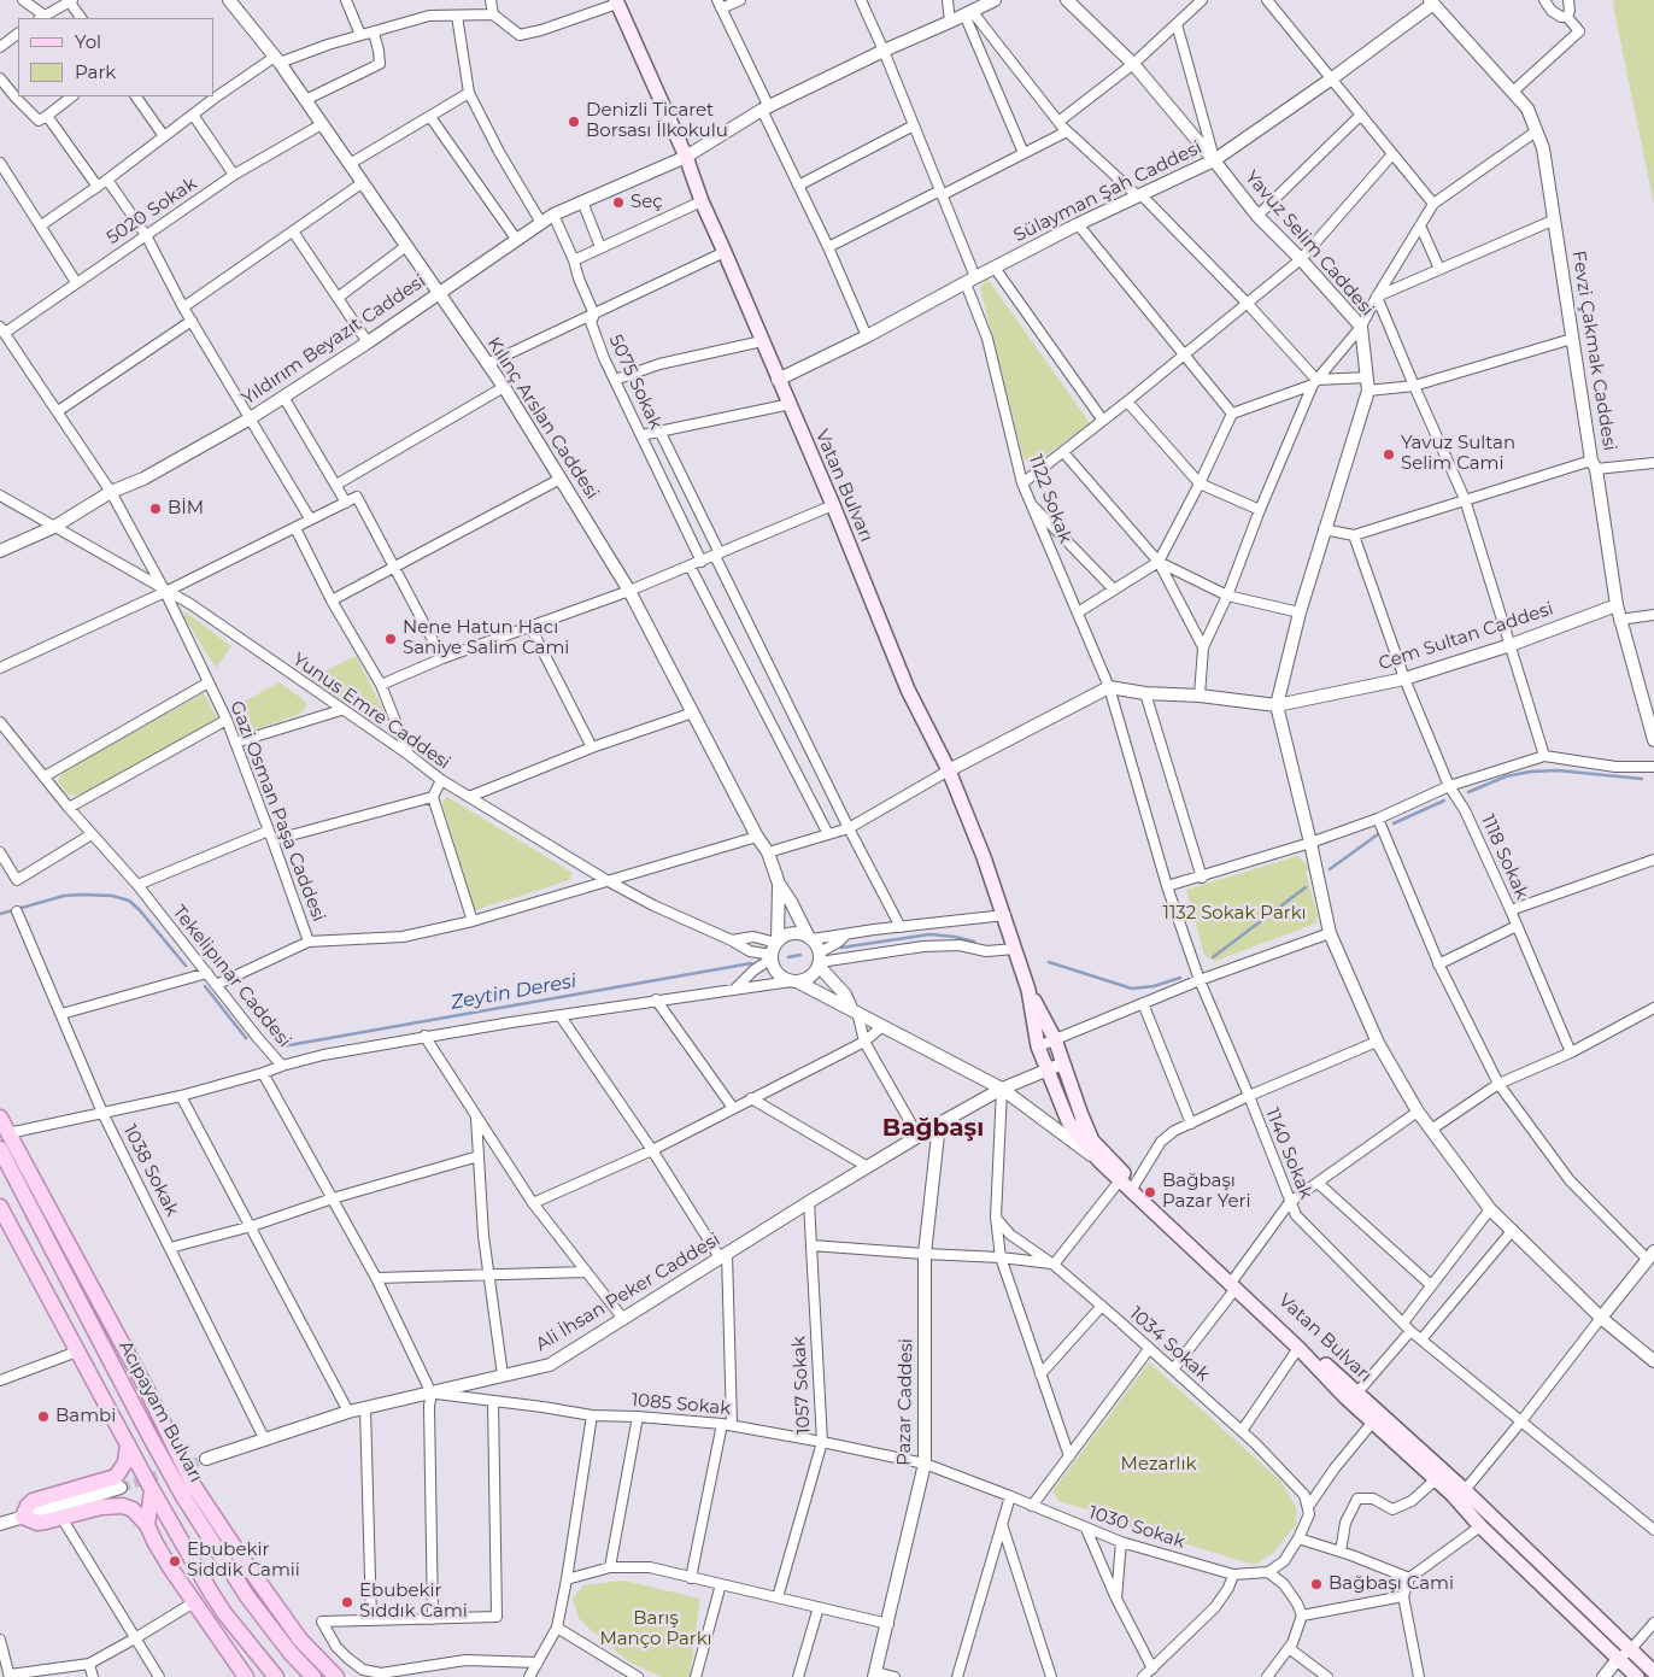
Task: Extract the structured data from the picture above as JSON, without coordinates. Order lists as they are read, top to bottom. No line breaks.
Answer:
{"streets":{"main road":["Vatan Bulvarı","Acıpayam Bulvarı"],"street":["Sülayman Şah Caddesi","5020 Sokak","Yavuz Selim Caddesi","Yıldırım Beyazıt Caddesi","Fevzi Çakmak Caddesi","5075 Sokak","Kılınç Arslan Caddesi","1122 Sokak","Cem Sultan Caddesi","Yunus Emre Caddesi","Gazi Osman Paşa Caddesi","1118 Sokak","Tekelipınar Caddesi","1140 Sokak","1038 Sokak","Ali İhsan Peker Caddesi","1034 Sokak","1057 Sokak","Pazar Caddesi","1085 Sokak","1030 Sokak"]},"crossings":[["Sülayman Şah Caddesi","Yavuz Selim Caddesi"],["Sülayman Şah Caddesi","Fevzi Çakmak Caddesi"],["Sülayman Şah Caddesi","Vatan Bulvarı"],["Sülayman Şah Caddesi","1122 Sokak"],["5020 Sokak","Kılınç Arslan Caddesi"],["5020 Sokak","Gazi Osman Paşa Caddesi"],["Yavuz Selim Caddesi","Cem Sultan Caddesi"],["Yıldırım Beyazıt Caddesi","5075 Sokak"],["Yıldırım Beyazıt Caddesi","Kılınç Arslan Caddesi"],["Yıldırım Beyazıt Caddesi","Vatan Bulvarı"],["Yıldırım Beyazıt Caddesi","1122 Sokak"],["Yıldırım Beyazıt Caddesi","Yunus Emre Caddesi"],["Yıldırım Beyazıt Caddesi","Gazi Osman Paşa Caddesi"],["Fevzi Çakmak Caddesi","Cem Sultan Caddesi"],["Kılınç Arslan Caddesi","Yunus Emre Caddesi"],["Kılınç Arslan Caddesi","Gazi Osman Paşa Caddesi"],["Kılınç Arslan Caddesi","Tekelipınar Caddesi"],["Vatan Bulvarı","Ali İhsan Peker Caddesi"],["1122 Sokak","Cem Sultan Caddesi"],["1122 Sokak","1140 Sokak"],["Cem Sultan Caddesi","1118 Sokak"],["Cem Sultan Caddesi","1140 Sokak"],["Yunus Emre Caddesi","Gazi Osman Paşa Caddesi"],["Yunus Emre Caddesi","Tekelipınar Caddesi"],["1038 Sokak","Ali İhsan Peker Caddesi"],["Ali İhsan Peker Caddesi","1057 Sokak"],["Ali İhsan Peker Caddesi","Pazar Caddesi"],["Ali İhsan Peker Caddesi","1085 Sokak"],["1057 Sokak","1085 Sokak"],["Pazar Caddesi","1085 Sokak"],["Pazar Caddesi","1030 Sokak"],["1085 Sokak","1030 Sokak"]],"districts":["Bağbaşı"],"water":["Zeytin Deresi"],"parks":["1132 Sokak Parkı","Mezarlık","Barış Manço Parkı"],"places":["Denizli Ticaret Borsası İlkokulu","Seç","Yavuz Sultan Selim Cami","BİM","Nene Hatun Hacı Saniye Salim Cami","Bağbaşı Pazar Yeri","Bambi","Ebubekir Siddik Camii","Bağbaşı Cami","Ebubekir Sıddık Cami"],"legend":["Yol","Park"]}
